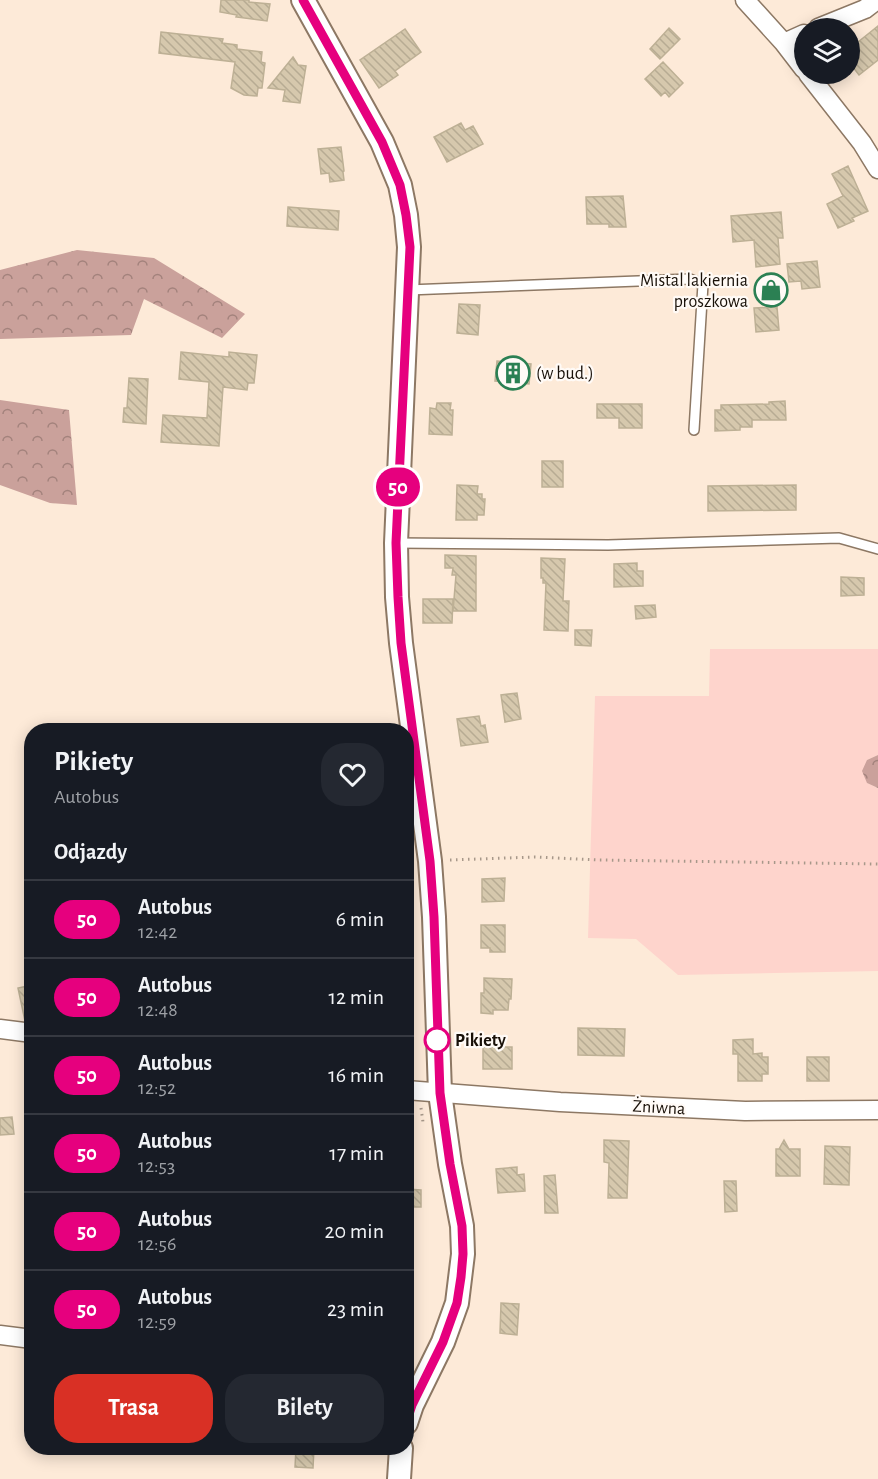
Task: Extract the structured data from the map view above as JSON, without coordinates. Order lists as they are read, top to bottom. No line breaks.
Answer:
{"streets":{"street":["Żniwna"]},"places":{"shop":["Mistal lakiernia proszkowa"],"building":["(w bud.)"],"other":["Pikiety"]},"lines":["bus line 50"],"page":{"on_map":"50","heading":[["Pikiety","Autobus"],"Odjazdy"],"list":[{"mark":"50","name":"Autobus","note":"12:42","value":"6 min"},{"mark":"50","name":"Autobus","note":"12:48","value":"12 min"},{"mark":"50","name":"Autobus","note":"12:52","value":"16 min"},{"mark":"50","name":"Autobus","note":"12:53","value":"17 min"},{"mark":"50","name":"Autobus","note":"12:56","value":"20 min"},{"mark":"50","name":"Autobus","note":"12:59","value":"23 min"}],"buttons":["Trasa","Bilety"]}}
